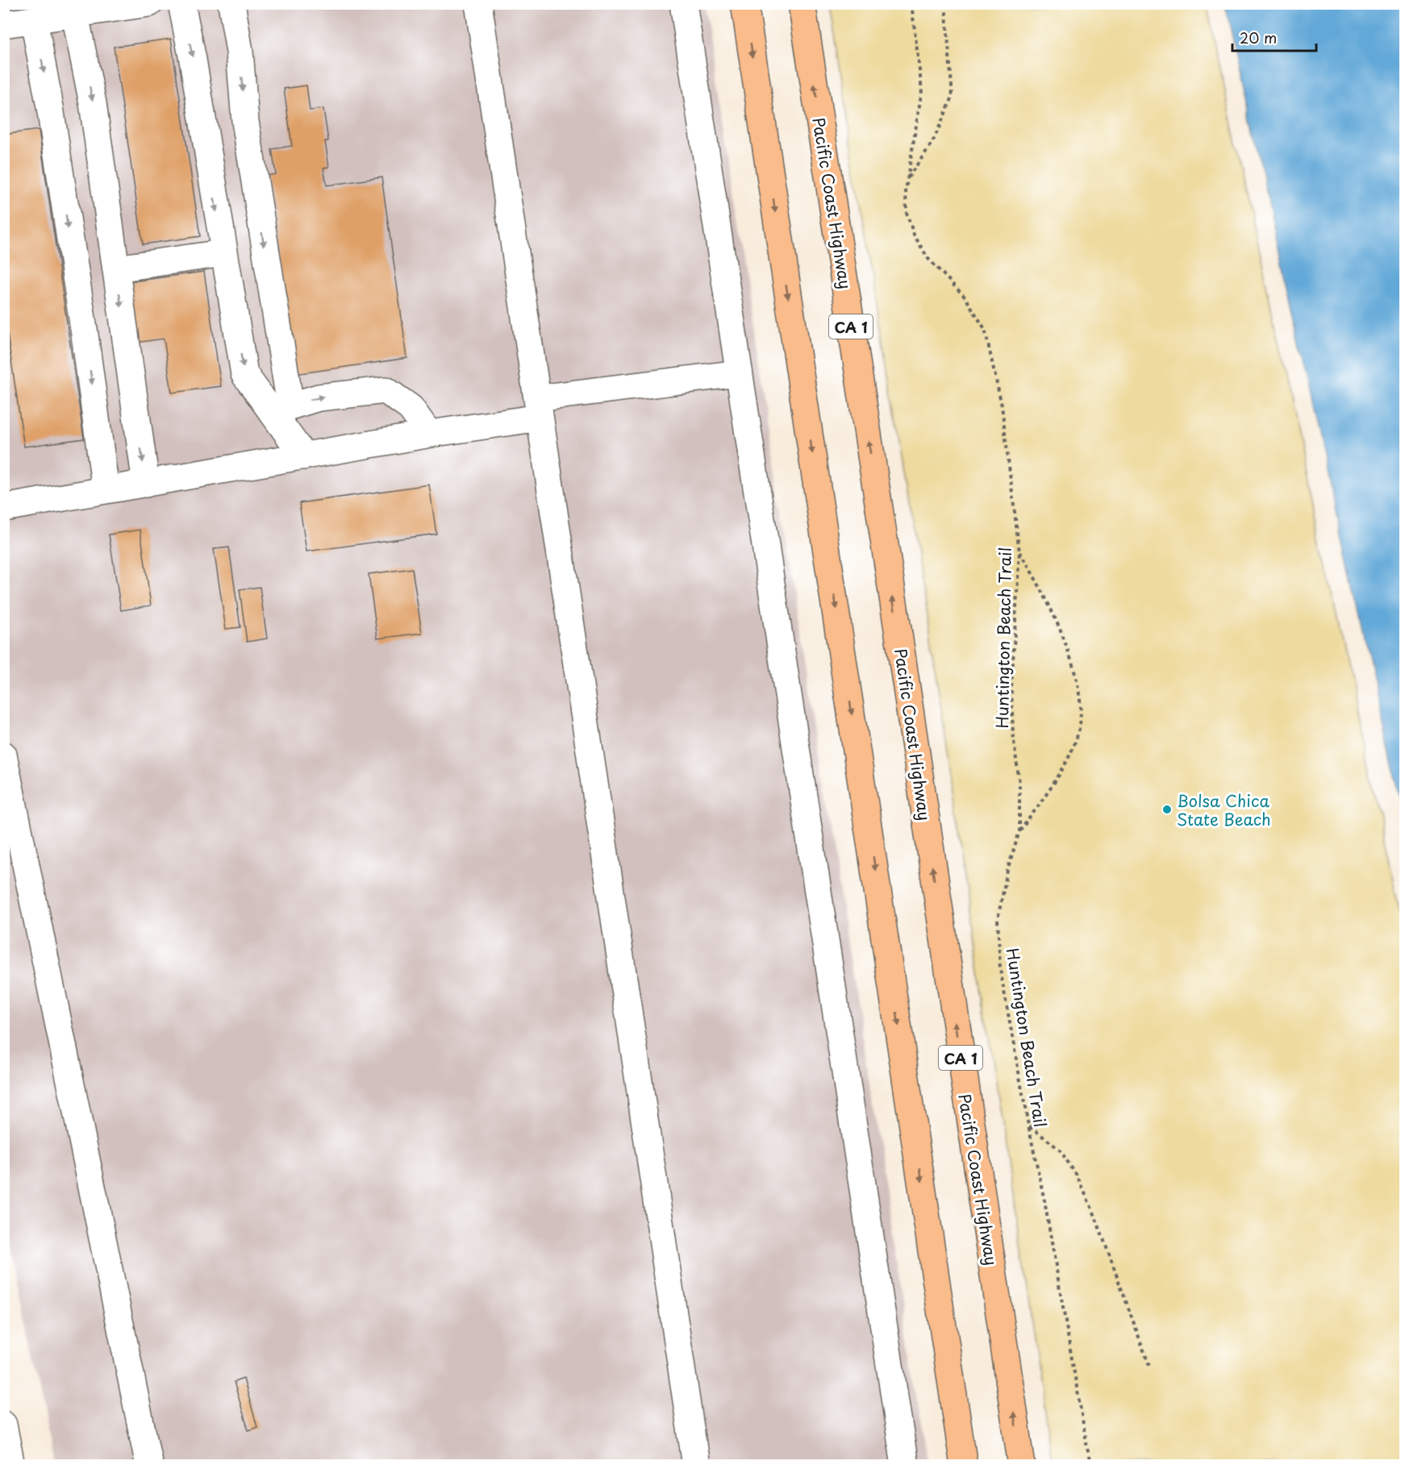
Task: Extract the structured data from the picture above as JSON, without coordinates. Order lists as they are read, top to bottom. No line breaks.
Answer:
{"streets":{"highway":["Pacific Coast Highway","CA 1"],"path":["Huntington Beach Trail"]},"places":["Bolsa Chica State Beach"],"scale_bar":"20 m"}
